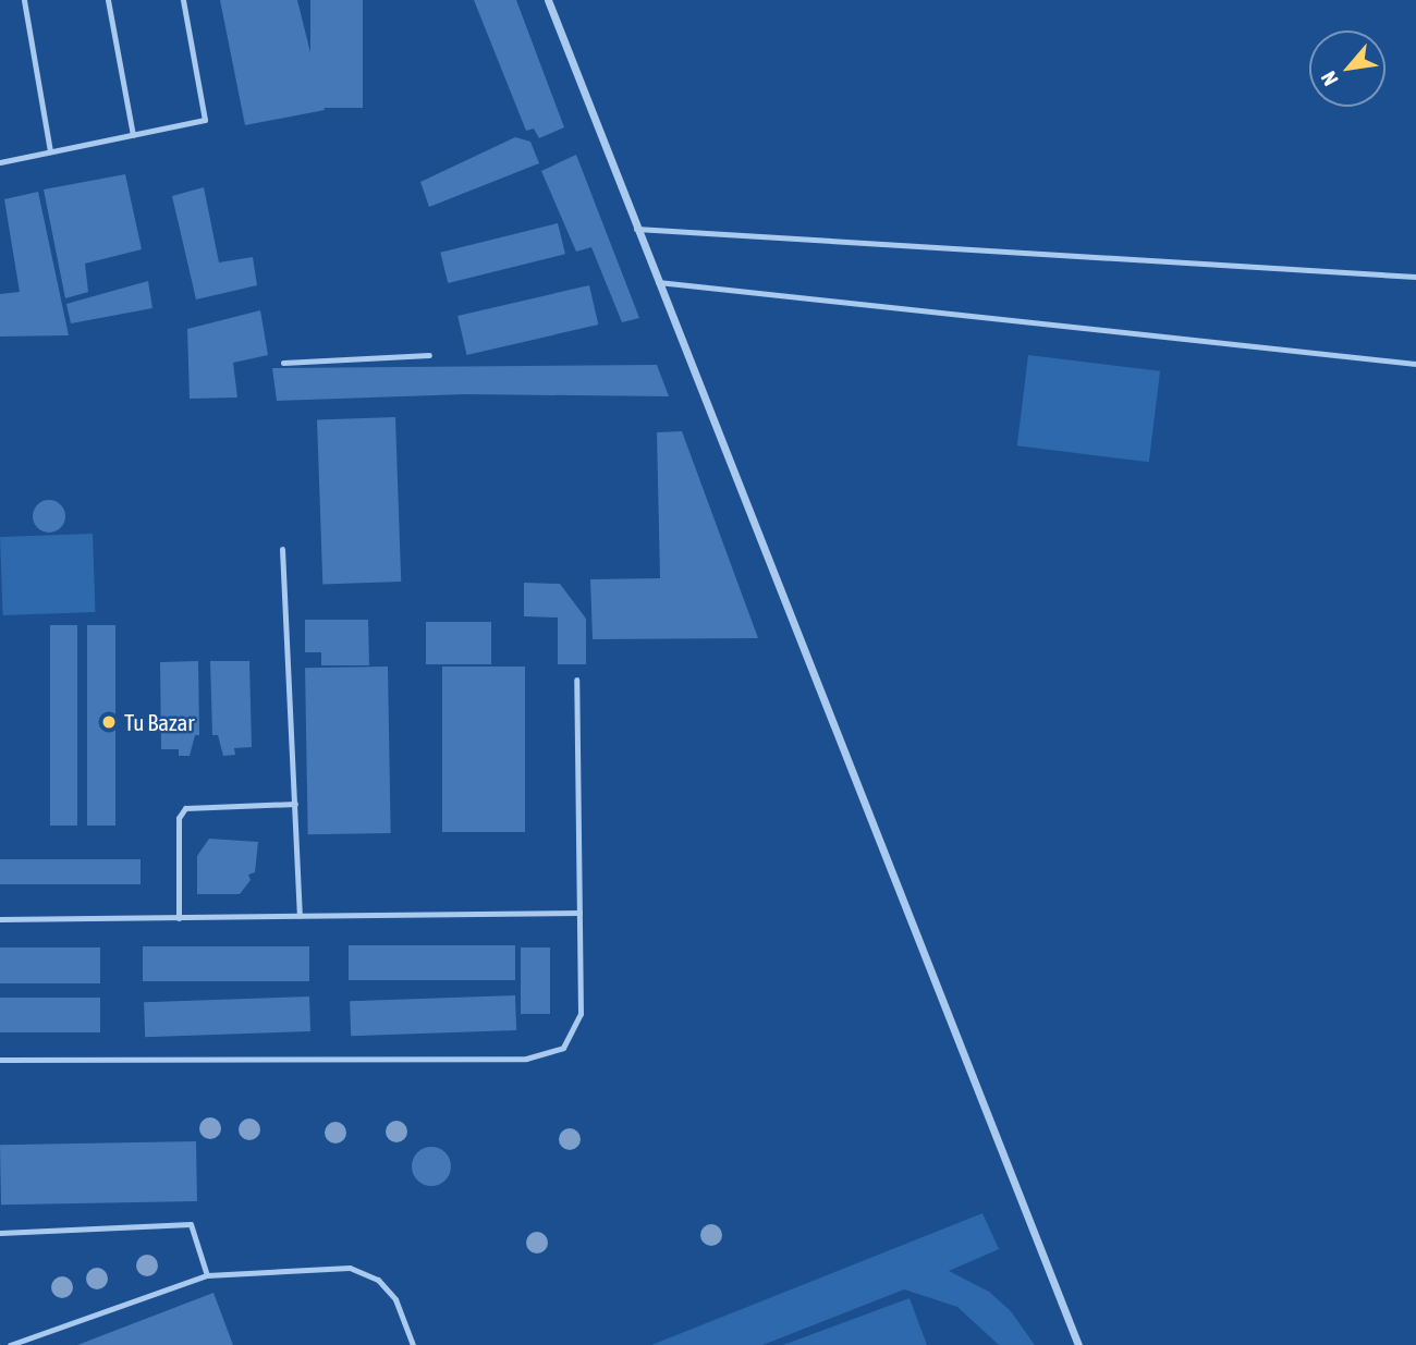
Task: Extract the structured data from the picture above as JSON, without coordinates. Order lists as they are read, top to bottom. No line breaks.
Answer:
{"places":["Tu Bazar"],"north":"bottom left"}
